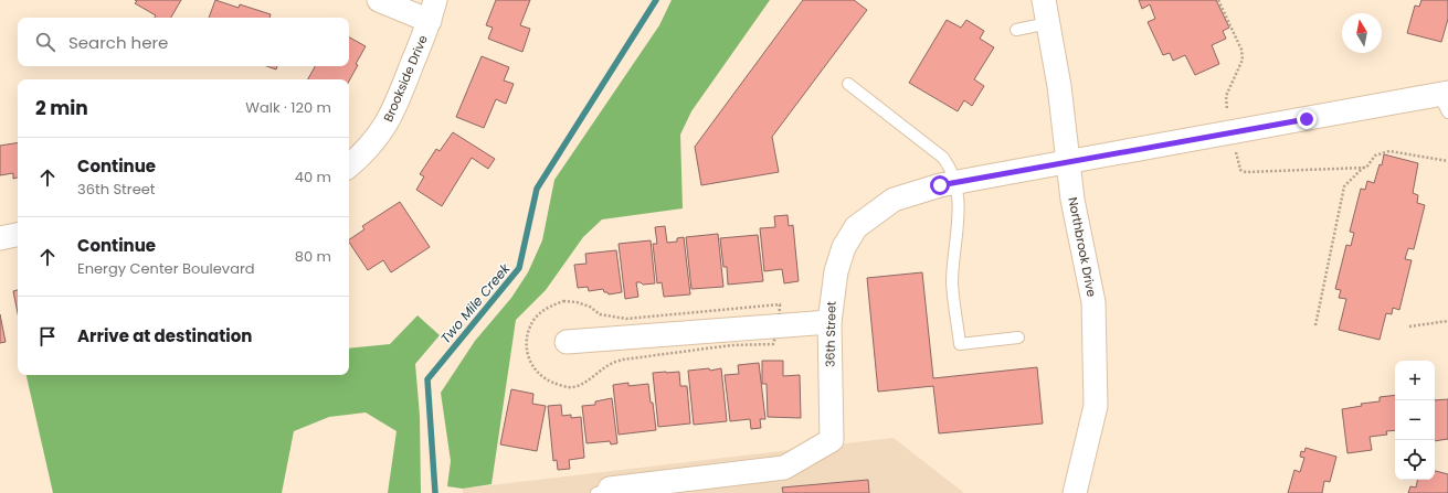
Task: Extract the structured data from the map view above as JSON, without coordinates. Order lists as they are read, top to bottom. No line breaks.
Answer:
{"streets":{"street":["Brookside Drive","Northbrook Drive","36th Street"]},"crossings":[["Northbrook Drive","36th Street"]],"water":["Two Mile Creek"],"north":"top","page":{"search":"Search here","heading":["2 min","Walk · 120 m"],"list":[["Continue","36th Street","40 m"],["Continue","Energy Center Boulevard","80 m"],"Arrive at destination"],"map_buttons":["+","−"]}}
